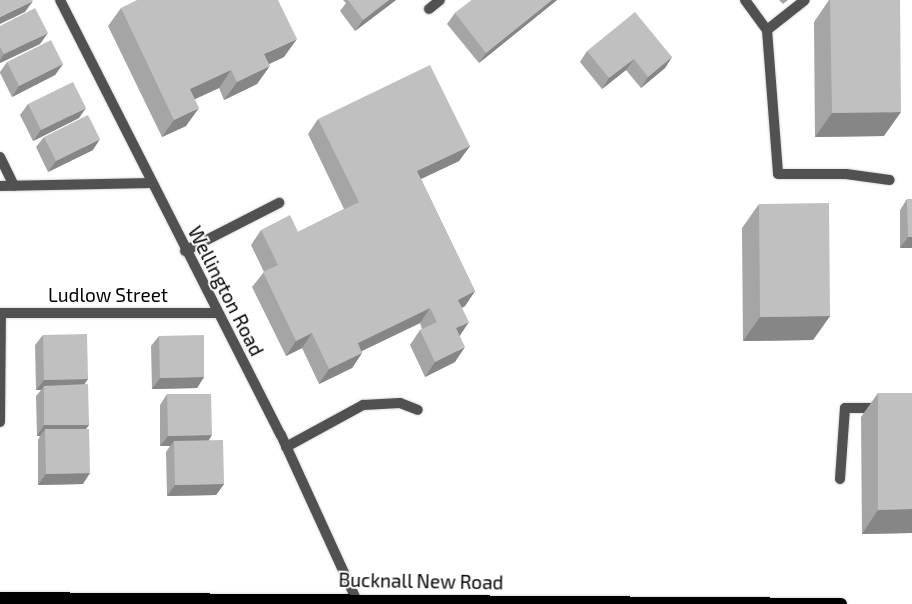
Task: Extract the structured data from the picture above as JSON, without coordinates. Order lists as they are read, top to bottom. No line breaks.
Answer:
{"streets":{"main road":["Bucknall New Road"],"street":["Wellington Road","Ludlow Street"]},"crossings":[["Wellington Road","Ludlow Street"],["Wellington Road","Bucknall New Road"]]}
